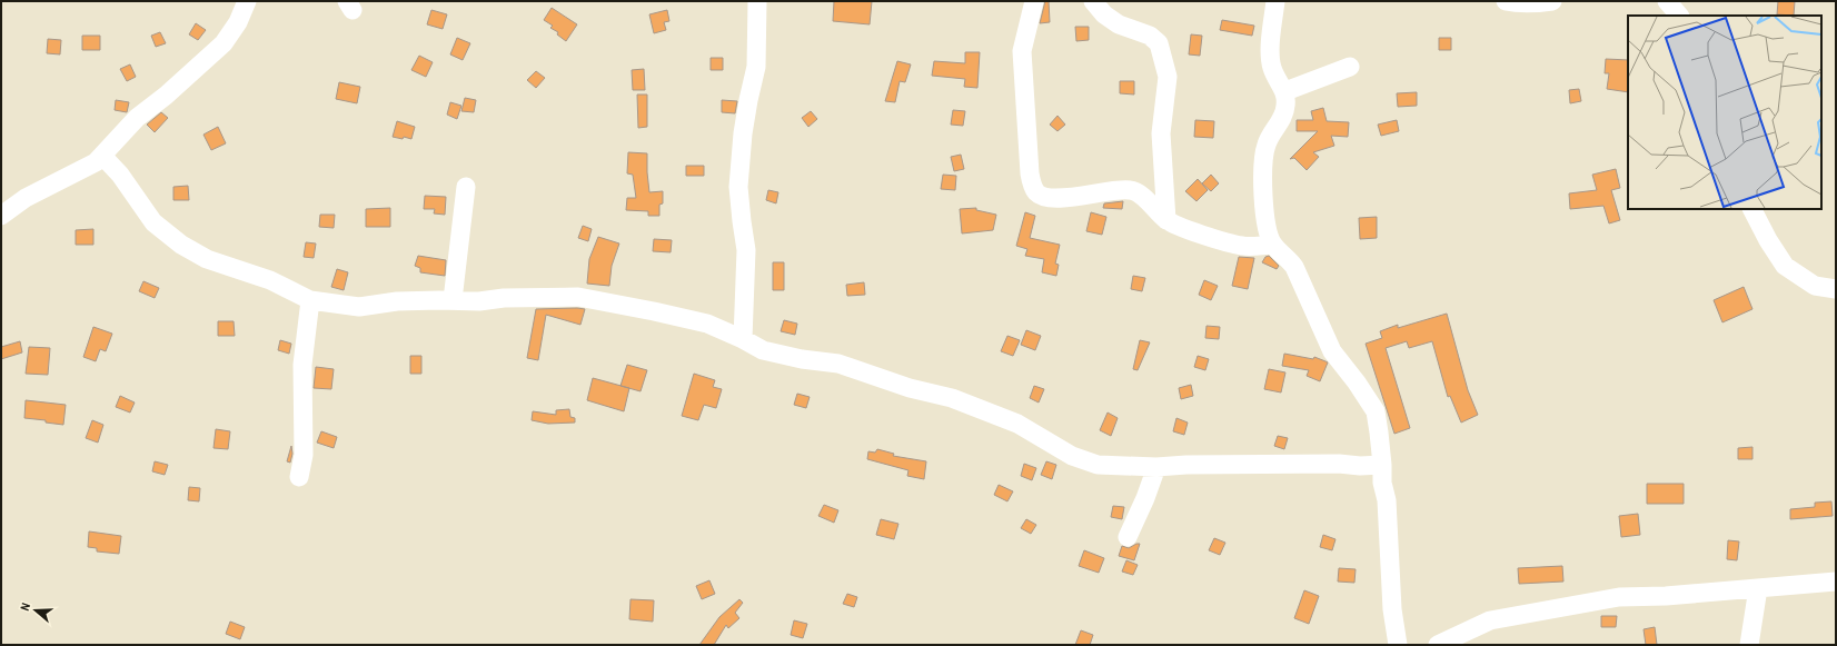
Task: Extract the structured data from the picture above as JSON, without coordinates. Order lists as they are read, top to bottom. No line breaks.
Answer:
{"north":"left"}
